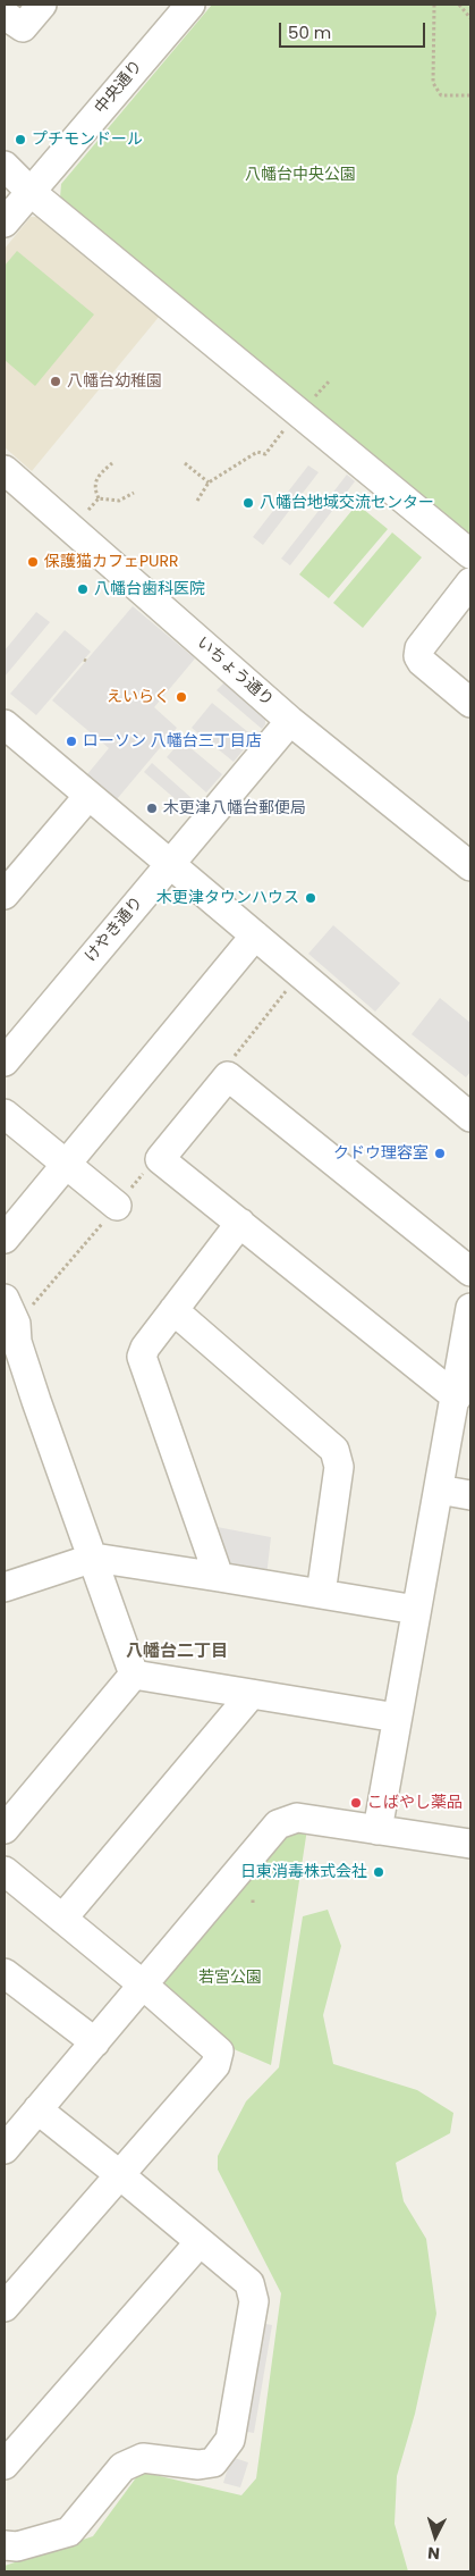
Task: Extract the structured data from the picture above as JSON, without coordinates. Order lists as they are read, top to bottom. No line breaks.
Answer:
{"streets":{"street":["中央通り","いちょう通り","けやき通り"]},"crossings":[["いちょう通り","けやき通り"]],"districts":["八幡台二丁目"],"parks":["八幡台中央公園","若宮公園"],"places":["プチモンドール","八幡台幼稚園","八幡台地域交流センター","保護猫カフェPURR","八幡台歯科医院","えいらく","ローソン 八幡台三丁目店","木更津八幡台郵便局","木更津タウンハウス","クドウ理容室","こばやし薬品","日東消毒株式会社"],"scale_bar":"50 m","north":"bottom"}
